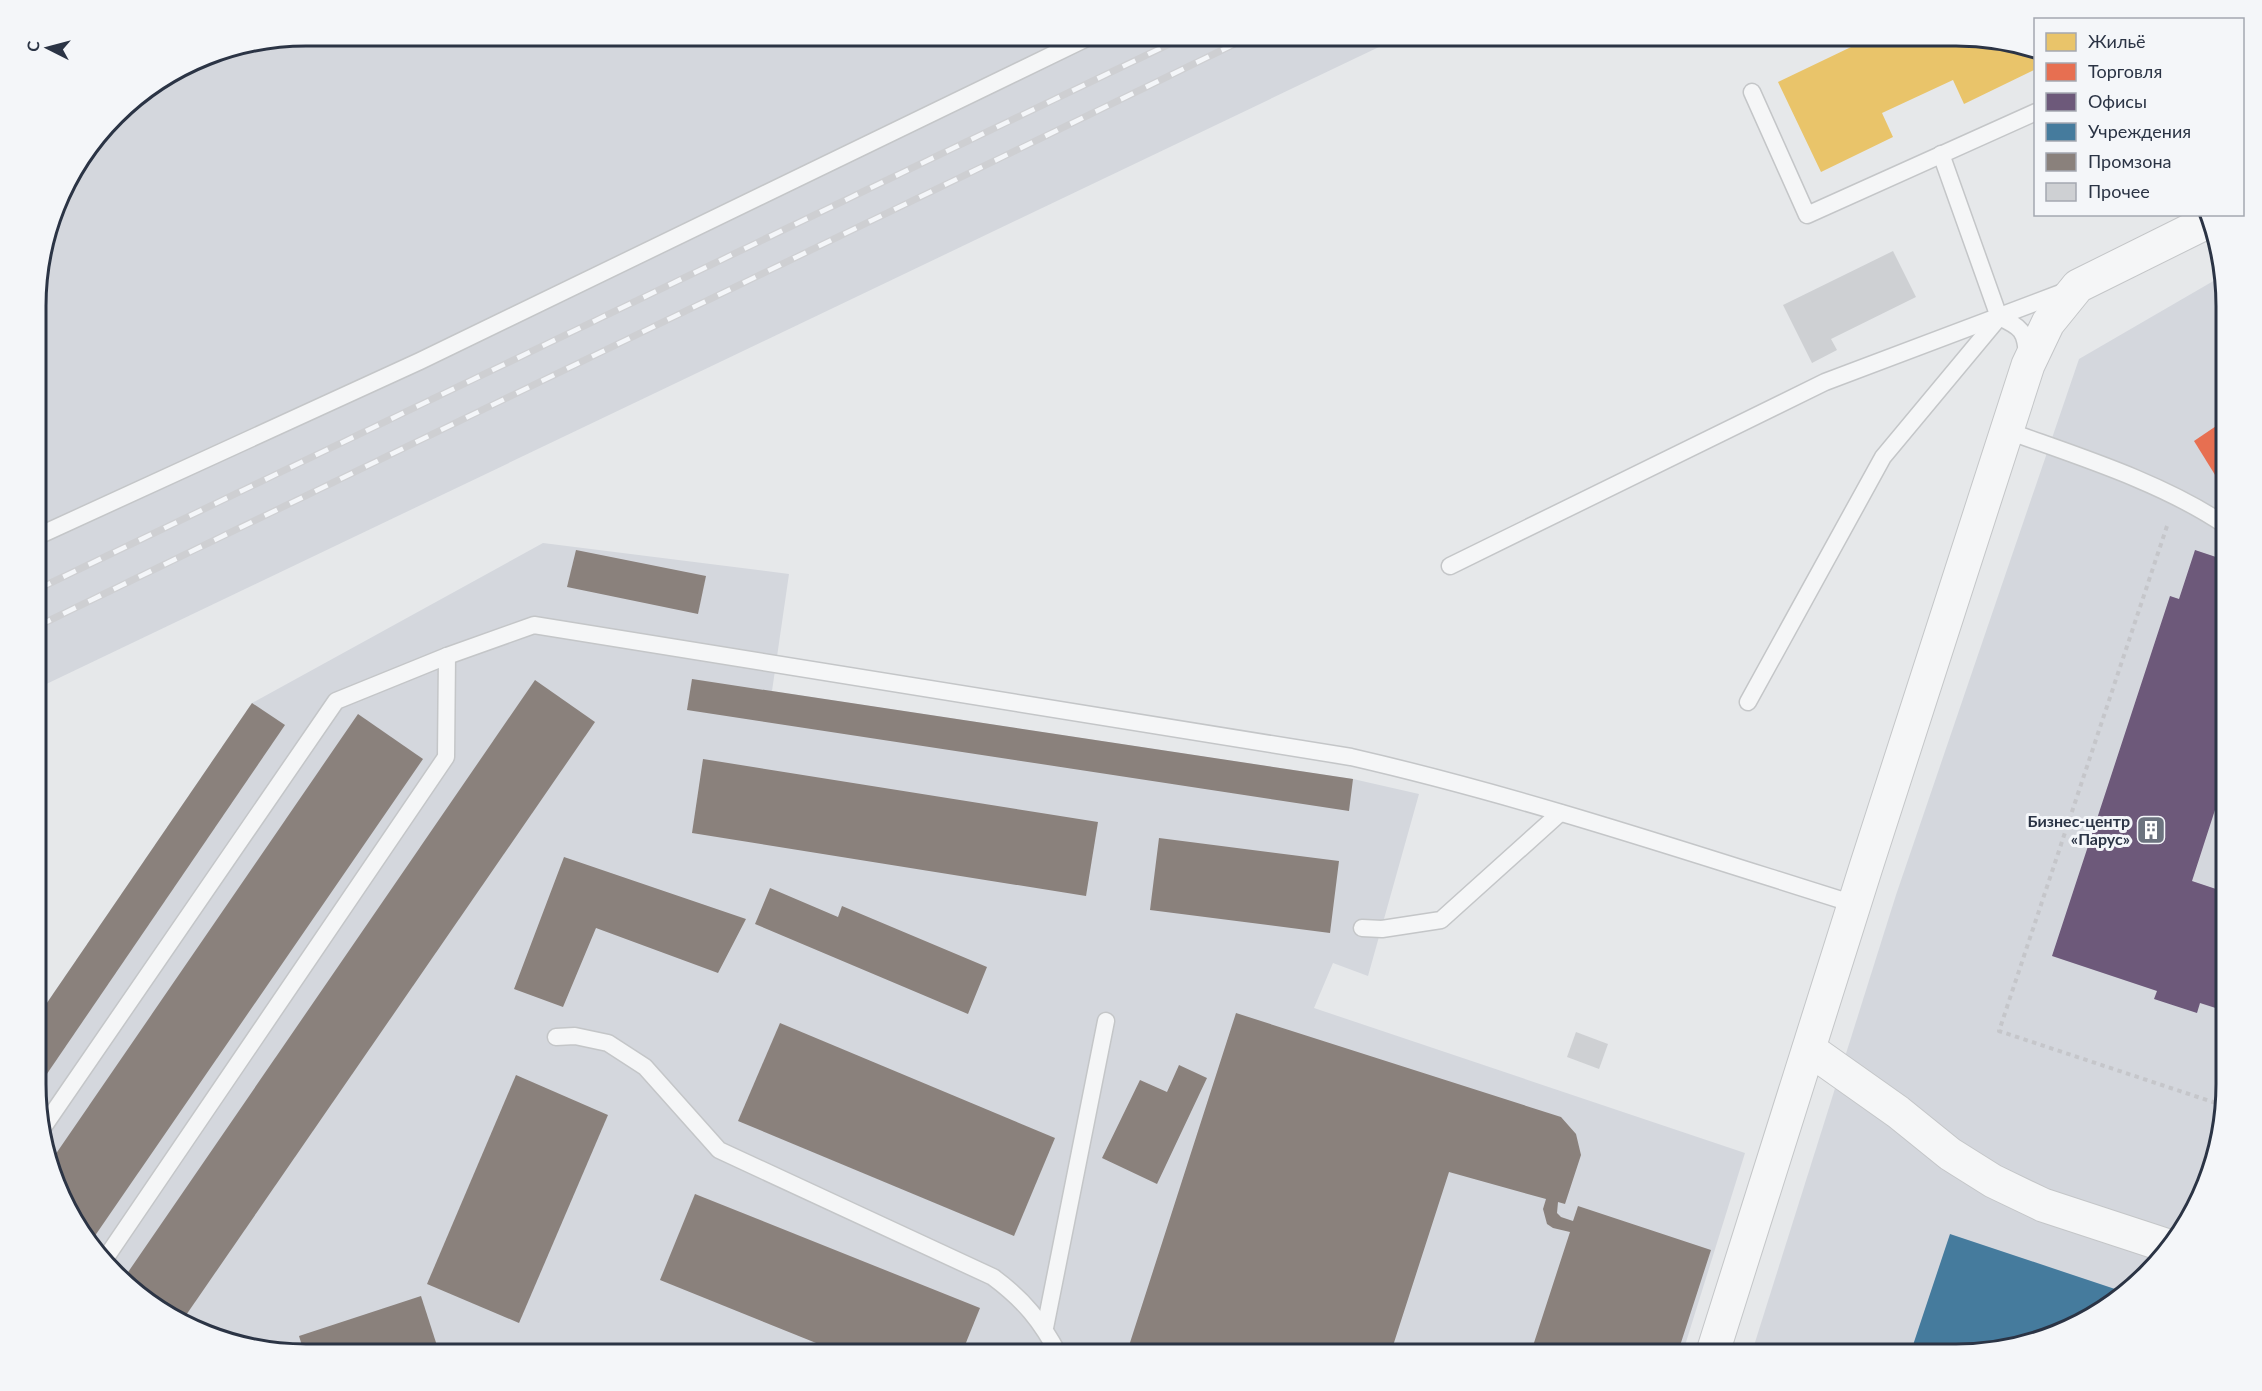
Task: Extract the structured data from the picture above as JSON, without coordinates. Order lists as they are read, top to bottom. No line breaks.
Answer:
{"places":{"building":["Бизнес-центр «Парус»"]},"legend":["Жильё","Торговля","Офисы","Учреждения","Промзона","Прочее"],"north":"left"}
